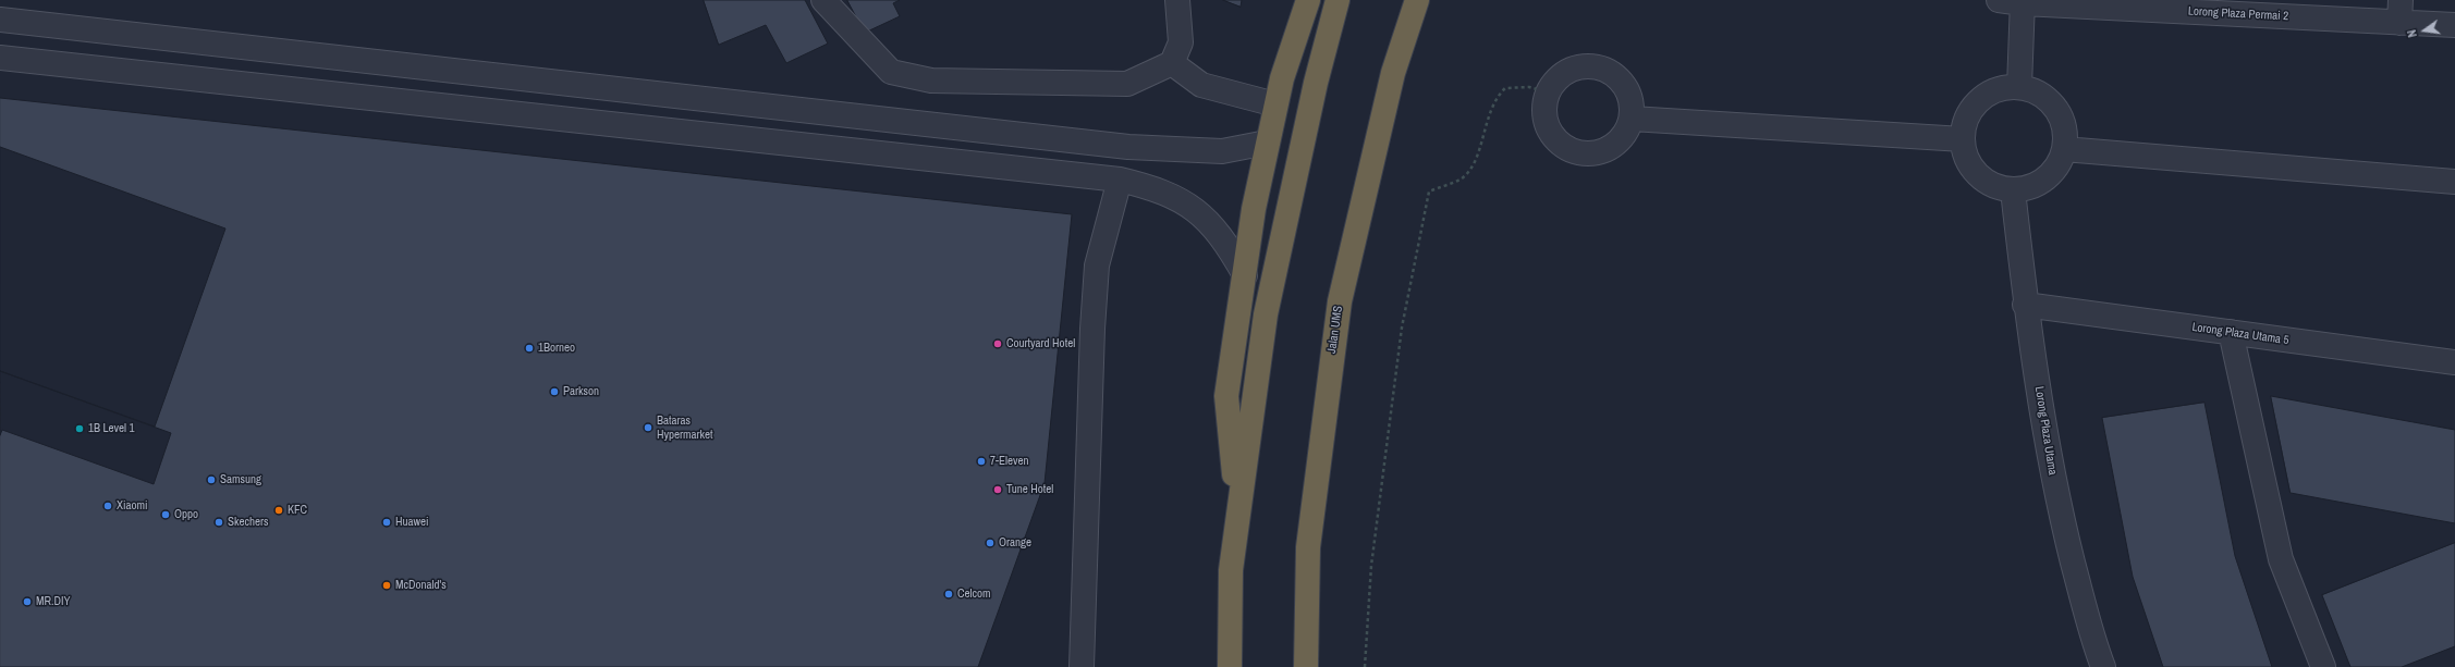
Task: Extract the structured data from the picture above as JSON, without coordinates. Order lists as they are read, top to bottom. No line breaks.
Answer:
{"streets":{"highway":["Jalan UMS"],"street":["Lorong Plaza Permai 2","Lorong Plaza Utama 5","Lorong Plaza Utama"]},"crossings":[["Lorong Plaza Utama 5","Lorong Plaza Utama"]],"places":["Courtyard Hotel","1Borneo","Parkson","Bataras Hypermarket","1B Level 1","7-Eleven","Samsung","Tune Hotel","Xiaomi","KFC","Oppo","Skechers","Huawei","Orange","McDonald's","Celcom","MR.DIY"],"north":"left"}
